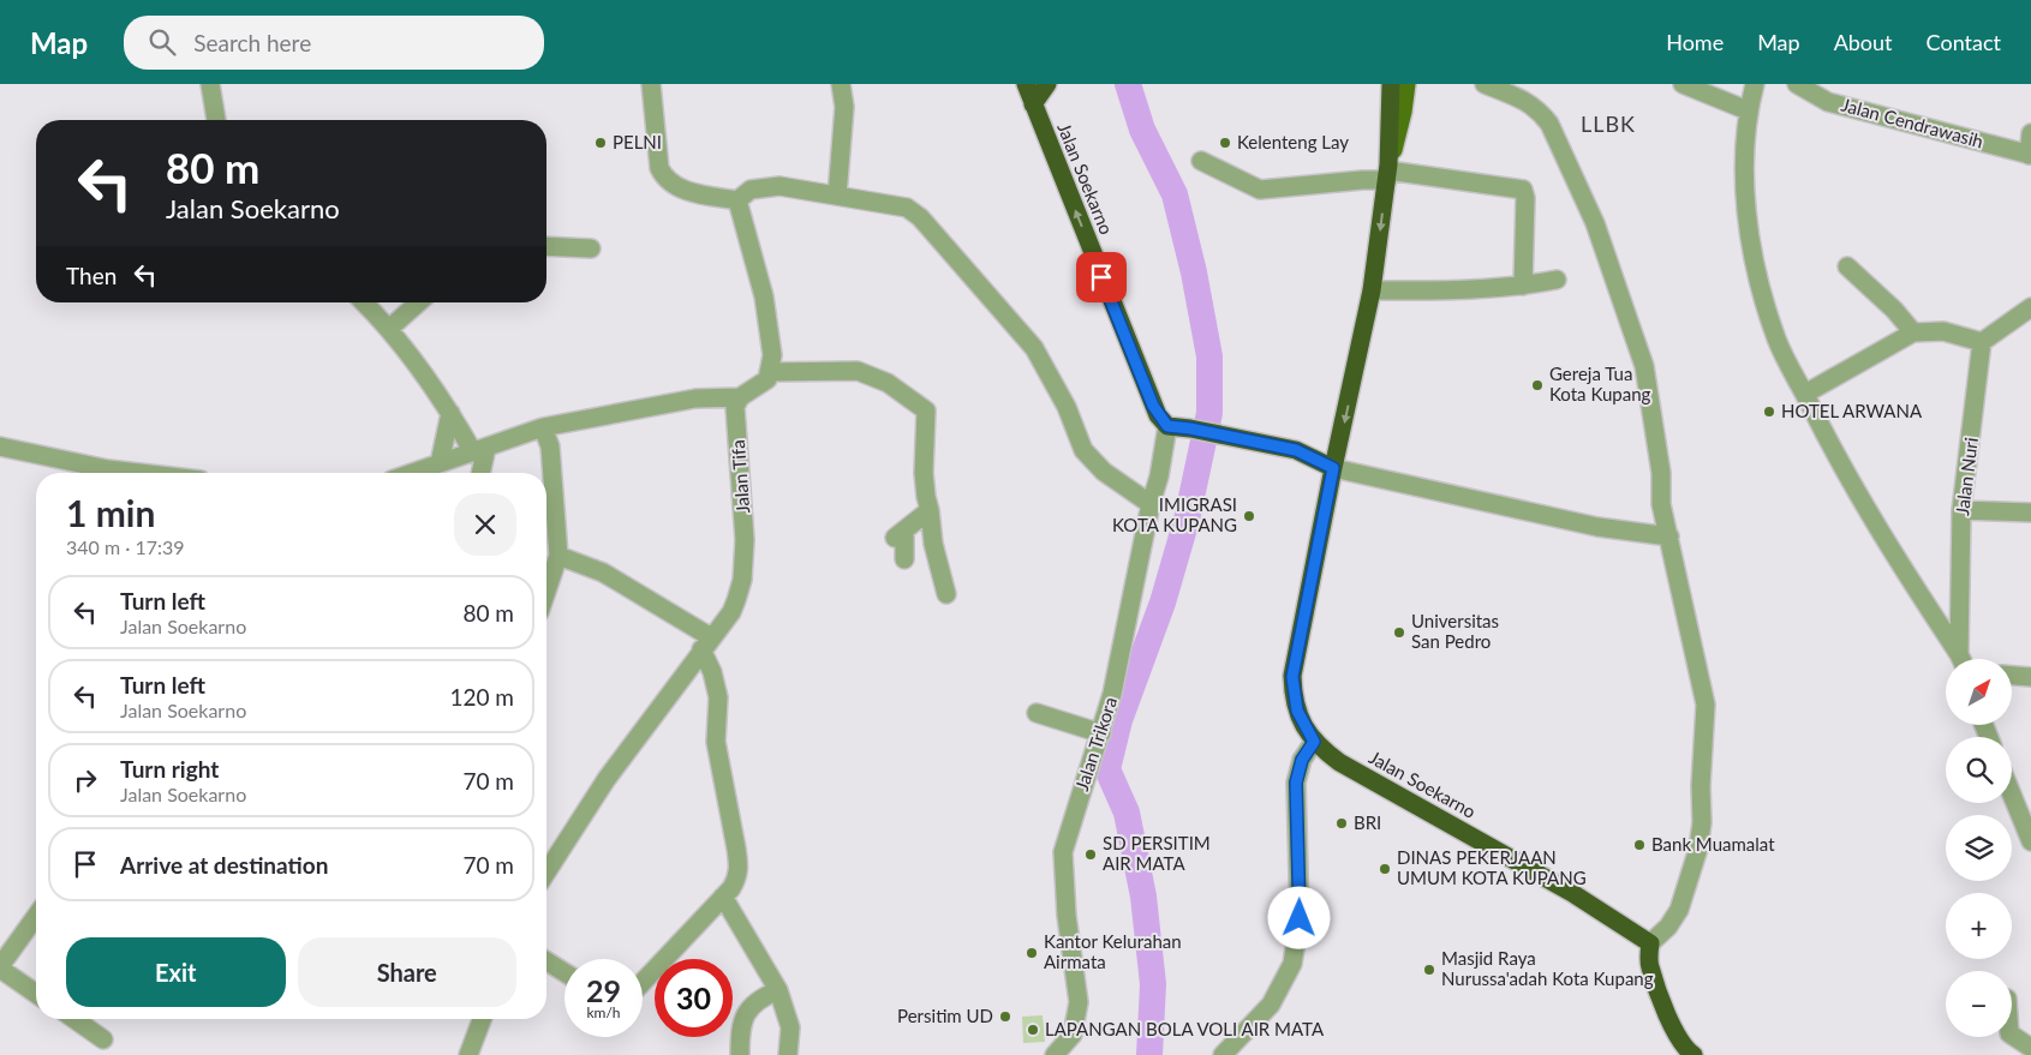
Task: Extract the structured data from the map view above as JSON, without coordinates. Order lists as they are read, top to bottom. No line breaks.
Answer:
{"streets":{"highway":["Jalan Soekarno"],"street":["Jalan Cendrawasih","Jalan Tifa","Jalan Nuri","Jalan Trikora"]},"crossings":[["Jalan Soekarno","Jalan Trikora"]],"districts":["LLBK"],"places":["PELNI","Kelenteng Lay","Gereja Tua Kota Kupang","HOTEL ARWANA","IMIGRASI KOTA KUPANG","Universitas San Pedro","BRI","Bank Muamalat","SD PERSITIM AIR MATA","DINAS PEKERJAAN UMUM KOTA KUPANG","Kantor Kelurahan Airmata","Masjid Raya Nurussa'adah Kota Kupang","Persitim UD","LAPANGAN BOLA VOLI AIR MATA"],"north":"top right","page":{"header":"Map","search":"Search here","nav":["Home","Map","About","Contact"],"turn":["80 m","Jalan Soekarno"],"then":"Then","heading":["1 min","340 m · 17:39"],"list":[{"name":"Turn left","note":"Jalan Soekarno","value":"80 m"},{"name":"Turn left","note":"Jalan Soekarno","value":"120 m"},{"name":"Turn right","note":"Jalan Soekarno","value":"70 m"},{"name":"Arrive at destination","value":"70 m"}],"map_buttons":["+","−"],"buttons":["Exit","Share"],"speed":"29 km/h","limit":"30"}}
